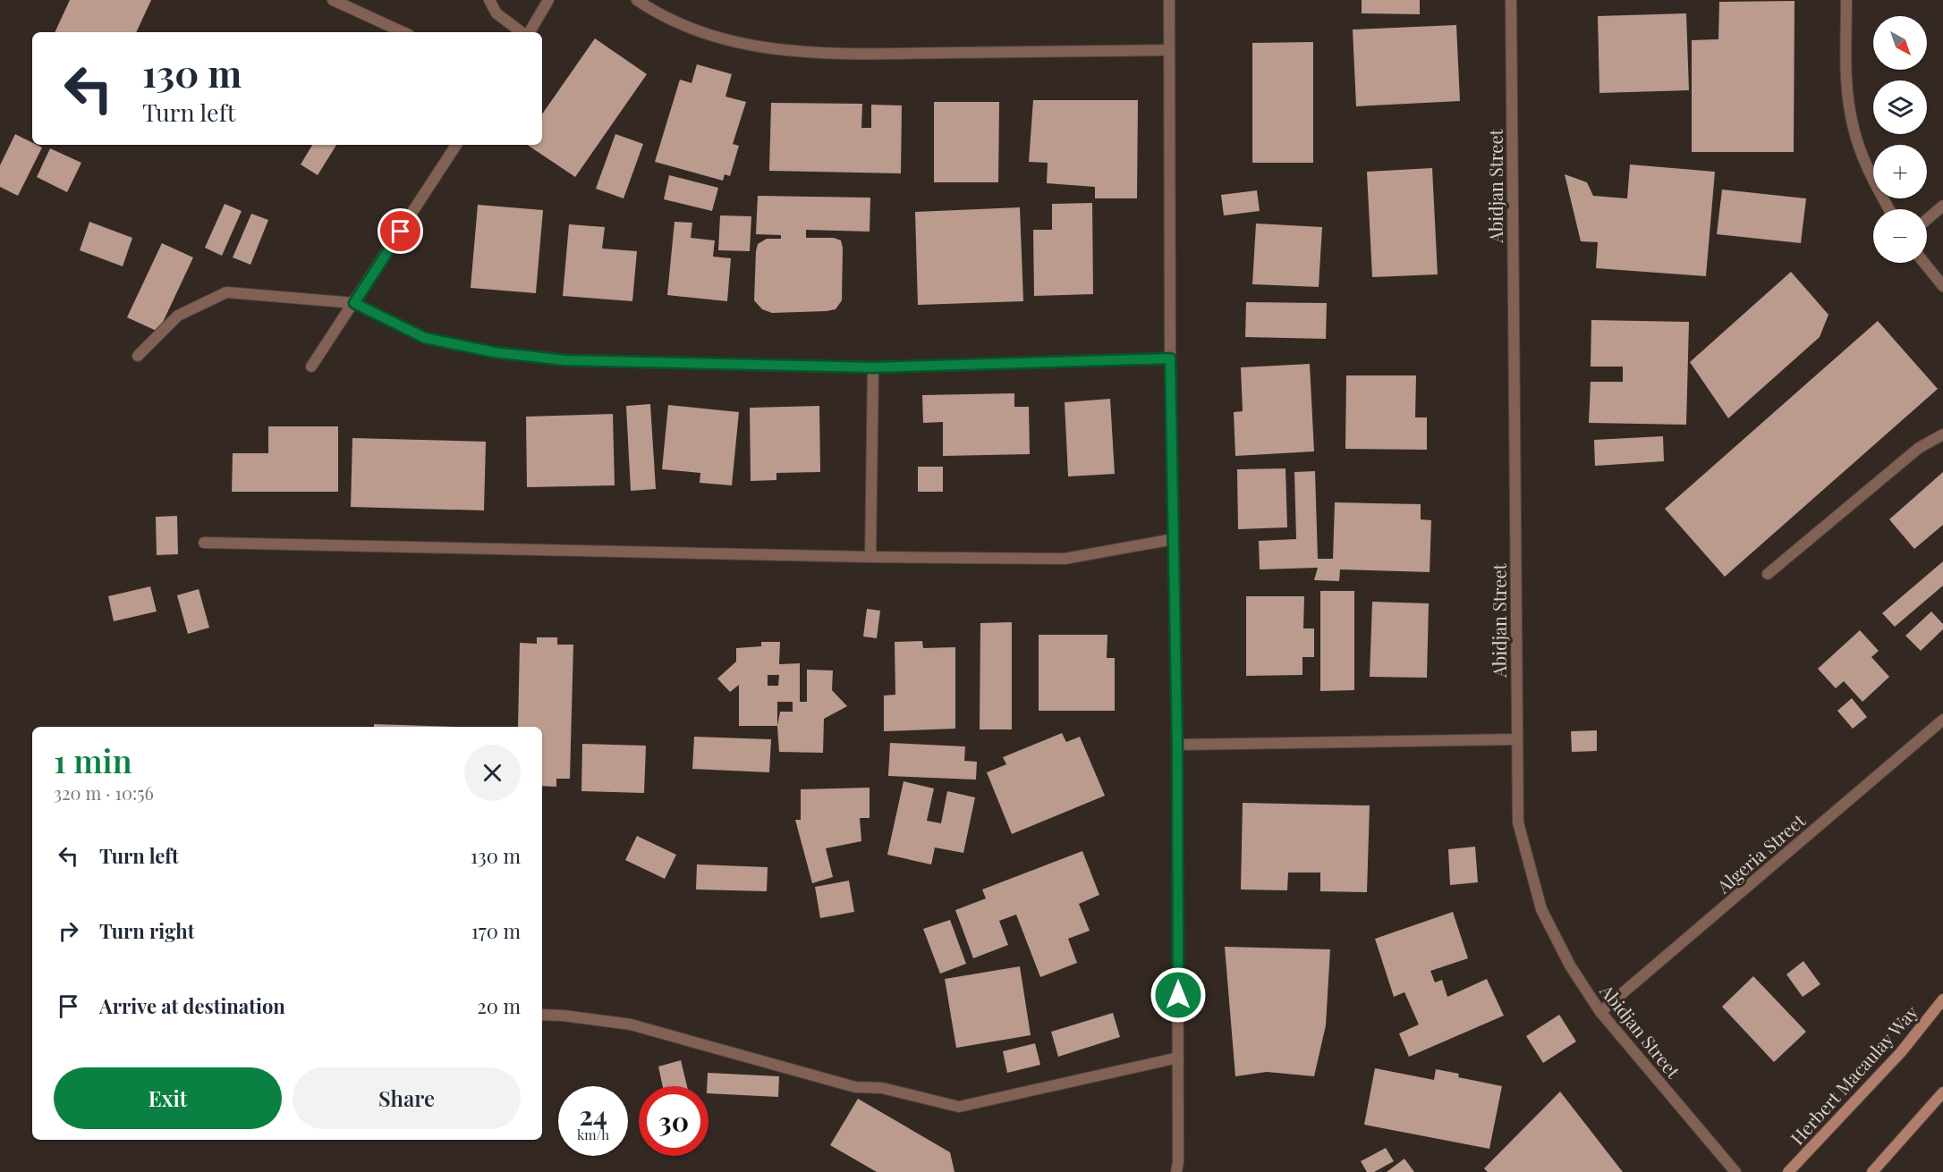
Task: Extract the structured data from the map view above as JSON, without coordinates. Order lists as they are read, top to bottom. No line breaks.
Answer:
{"streets":{"main road":["Herbert Macaulay Way"],"street":["Abidjan Street","Algeria Street"]},"crossings":[["Abidjan Street","Algeria Street"]],"north":"bottom right","page":{"map_buttons":["+","−"],"turn":["130 m","Turn left"],"heading":["1 min","320 m · 10:56"],"list":[{"name":"Turn left","value":"130 m"},{"name":"Turn right","value":"170 m"},{"name":"Arrive at destination","value":"20 m"}],"buttons":["Exit","Share"],"speed":"24 km/h","limit":"30"}}
